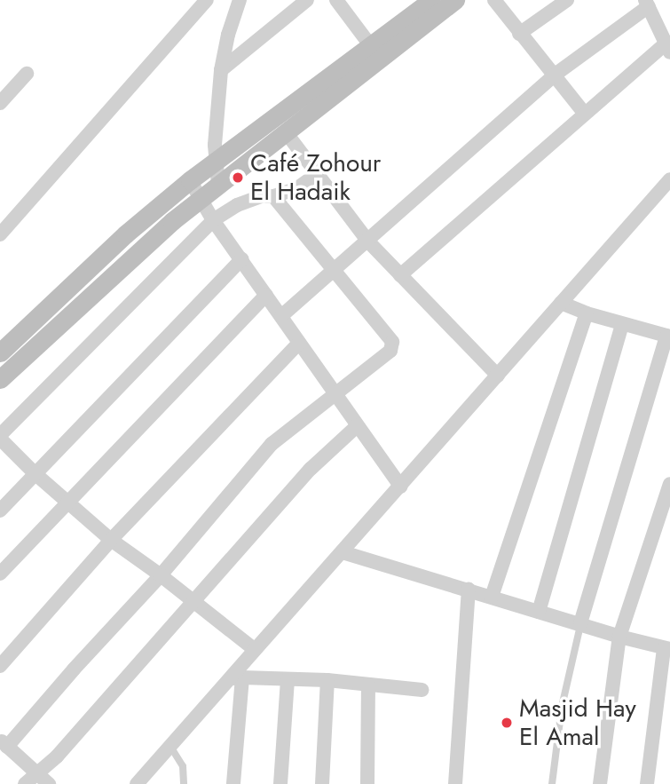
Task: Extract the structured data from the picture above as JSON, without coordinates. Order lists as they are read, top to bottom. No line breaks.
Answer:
{"places":["Café Zohour El Hadaik","Masjid Hay El Amal"]}
